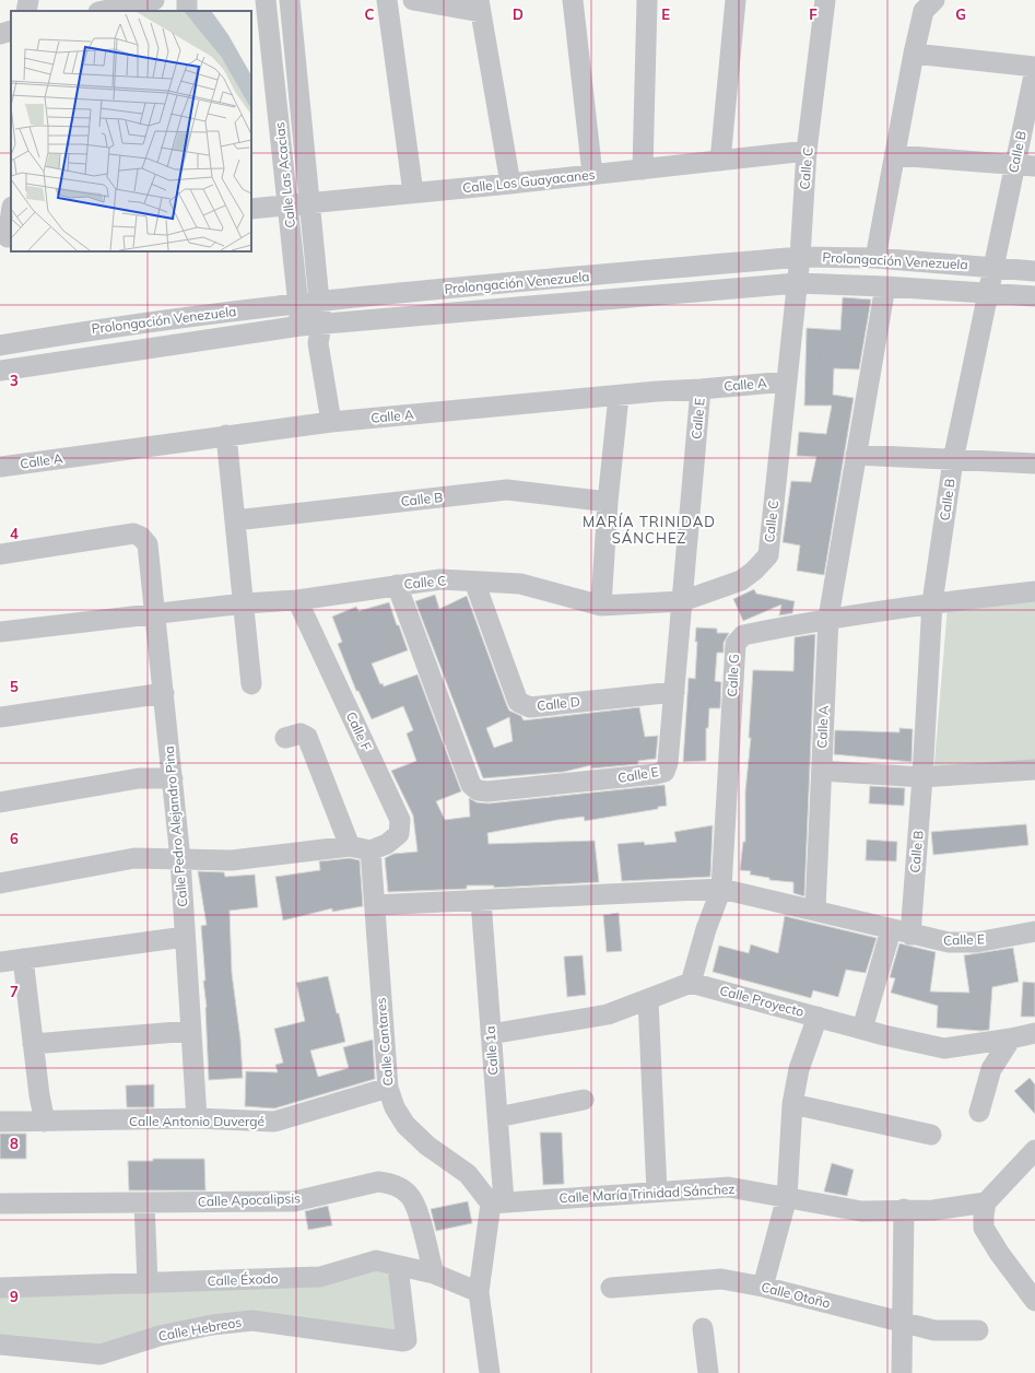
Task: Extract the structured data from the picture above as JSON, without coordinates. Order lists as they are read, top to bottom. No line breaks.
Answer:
{"streets":{"street":["Calle B","Calle C","Calle Las Acacias","Calle Los Guayacanes","Prolongación Venezuela","Calle A","Calle E","Calle G","Calle D","Calle F","Calle Pedro Alejandro Pina","Calle Proyecto","Calle Cantares","Calle 1a","Calle Antonio Duvergé","Calle María Trinidad Sánchez","Calle Apocalipsis","Calle Éxodo","Calle Otoño","Calle Hebreos"]},"crossings":[["Calle B","Prolongación Venezuela"],["Calle B","Calle E"],["Calle B","Calle G"],["Calle B","Calle Proyecto"],["Calle C","Calle Los Guayacanes"],["Calle C","Prolongación Venezuela"],["Calle C","Calle A"],["Calle C","Calle E"],["Calle C","Calle D"],["Calle C","Calle F"],["Calle C","Calle Pedro Alejandro Pina"],["Calle Las Acacias","Calle Los Guayacanes"],["Calle Las Acacias","Prolongación Venezuela"],["Calle Las Acacias","Calle A"],["Prolongación Venezuela","Calle A"],["Calle A","Calle E"],["Calle A","Calle G"],["Calle E","Calle G"],["Calle E","Calle D"],["Calle E","Calle Cantares"],["Calle E","Calle 1a"],["Calle G","Calle Proyecto"],["Calle F","Calle Cantares"],["Calle Pedro Alejandro Pina","Calle Antonio Duvergé"],["Calle Cantares","Calle 1a"],["Calle Cantares","Calle Antonio Duvergé"],["Calle Cantares","Calle María Trinidad Sánchez"],["Calle 1a","Calle María Trinidad Sánchez"],["Calle Apocalipsis","Calle Éxodo"],["Calle Éxodo","Calle Hebreos"]],"districts":["MARÍA TRINIDAD SÁNCHEZ"],"grid":{"columns":["C","D","E","F","G"],"rows":["3","4","5","6","7","8","9"]}}
